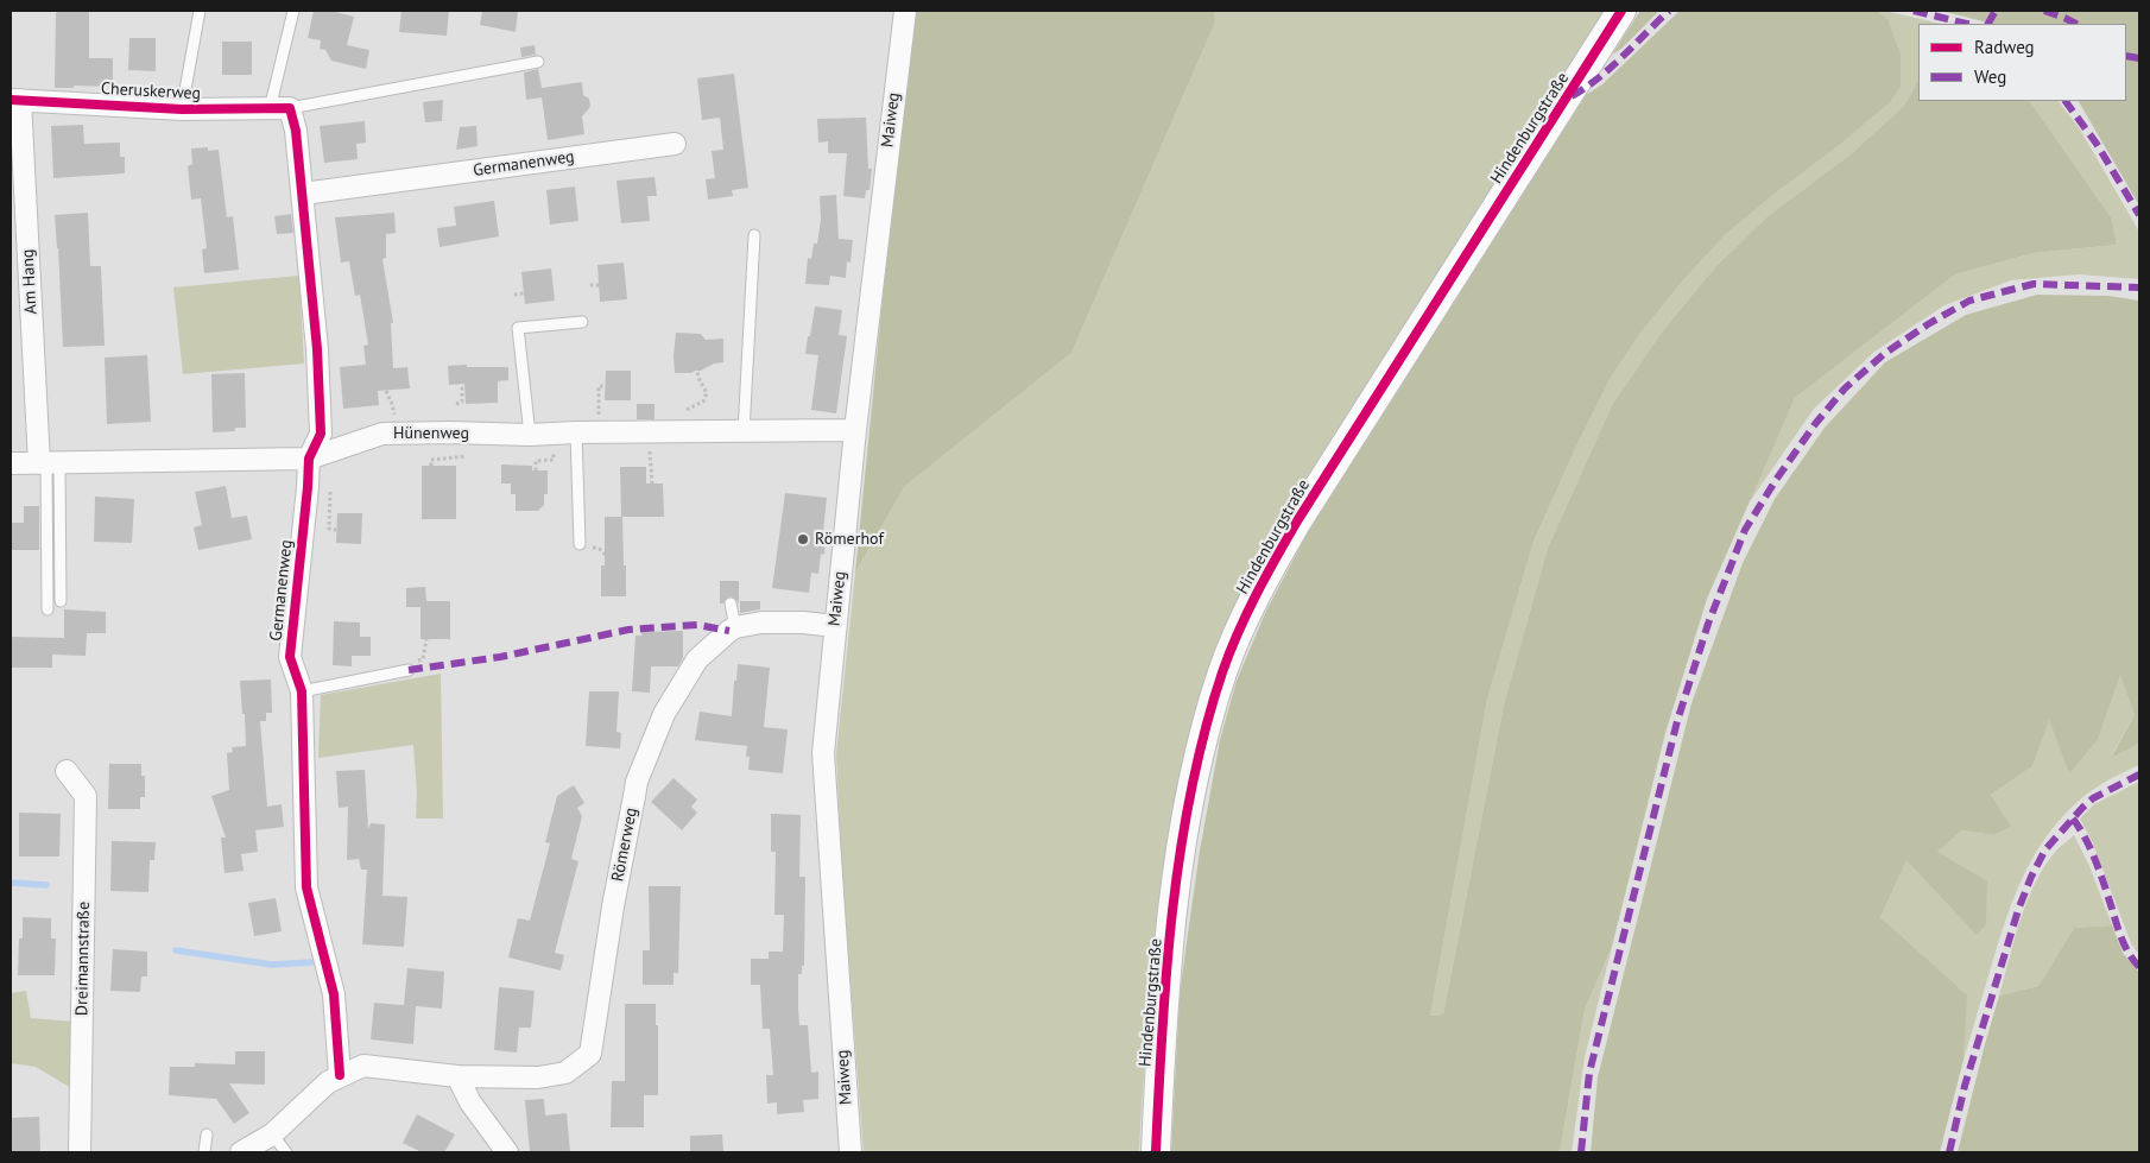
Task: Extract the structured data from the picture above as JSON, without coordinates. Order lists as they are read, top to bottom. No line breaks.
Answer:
{"streets":{"main road":["Hindenburgstraße"],"street":["Cheruskerweg","Maiweg","Germanenweg","Am Hang","Hünenweg","Römerweg","Dreimannstraße"]},"crossings":[["Cheruskerweg","Germanenweg"],["Cheruskerweg","Am Hang"],["Maiweg","Hünenweg"],["Maiweg","Römerweg"],["Germanenweg","Hünenweg"],["Germanenweg","Römerweg"],["Am Hang","Hünenweg"]],"places":["Römerhof"],"legend":["Radweg","Weg"]}
